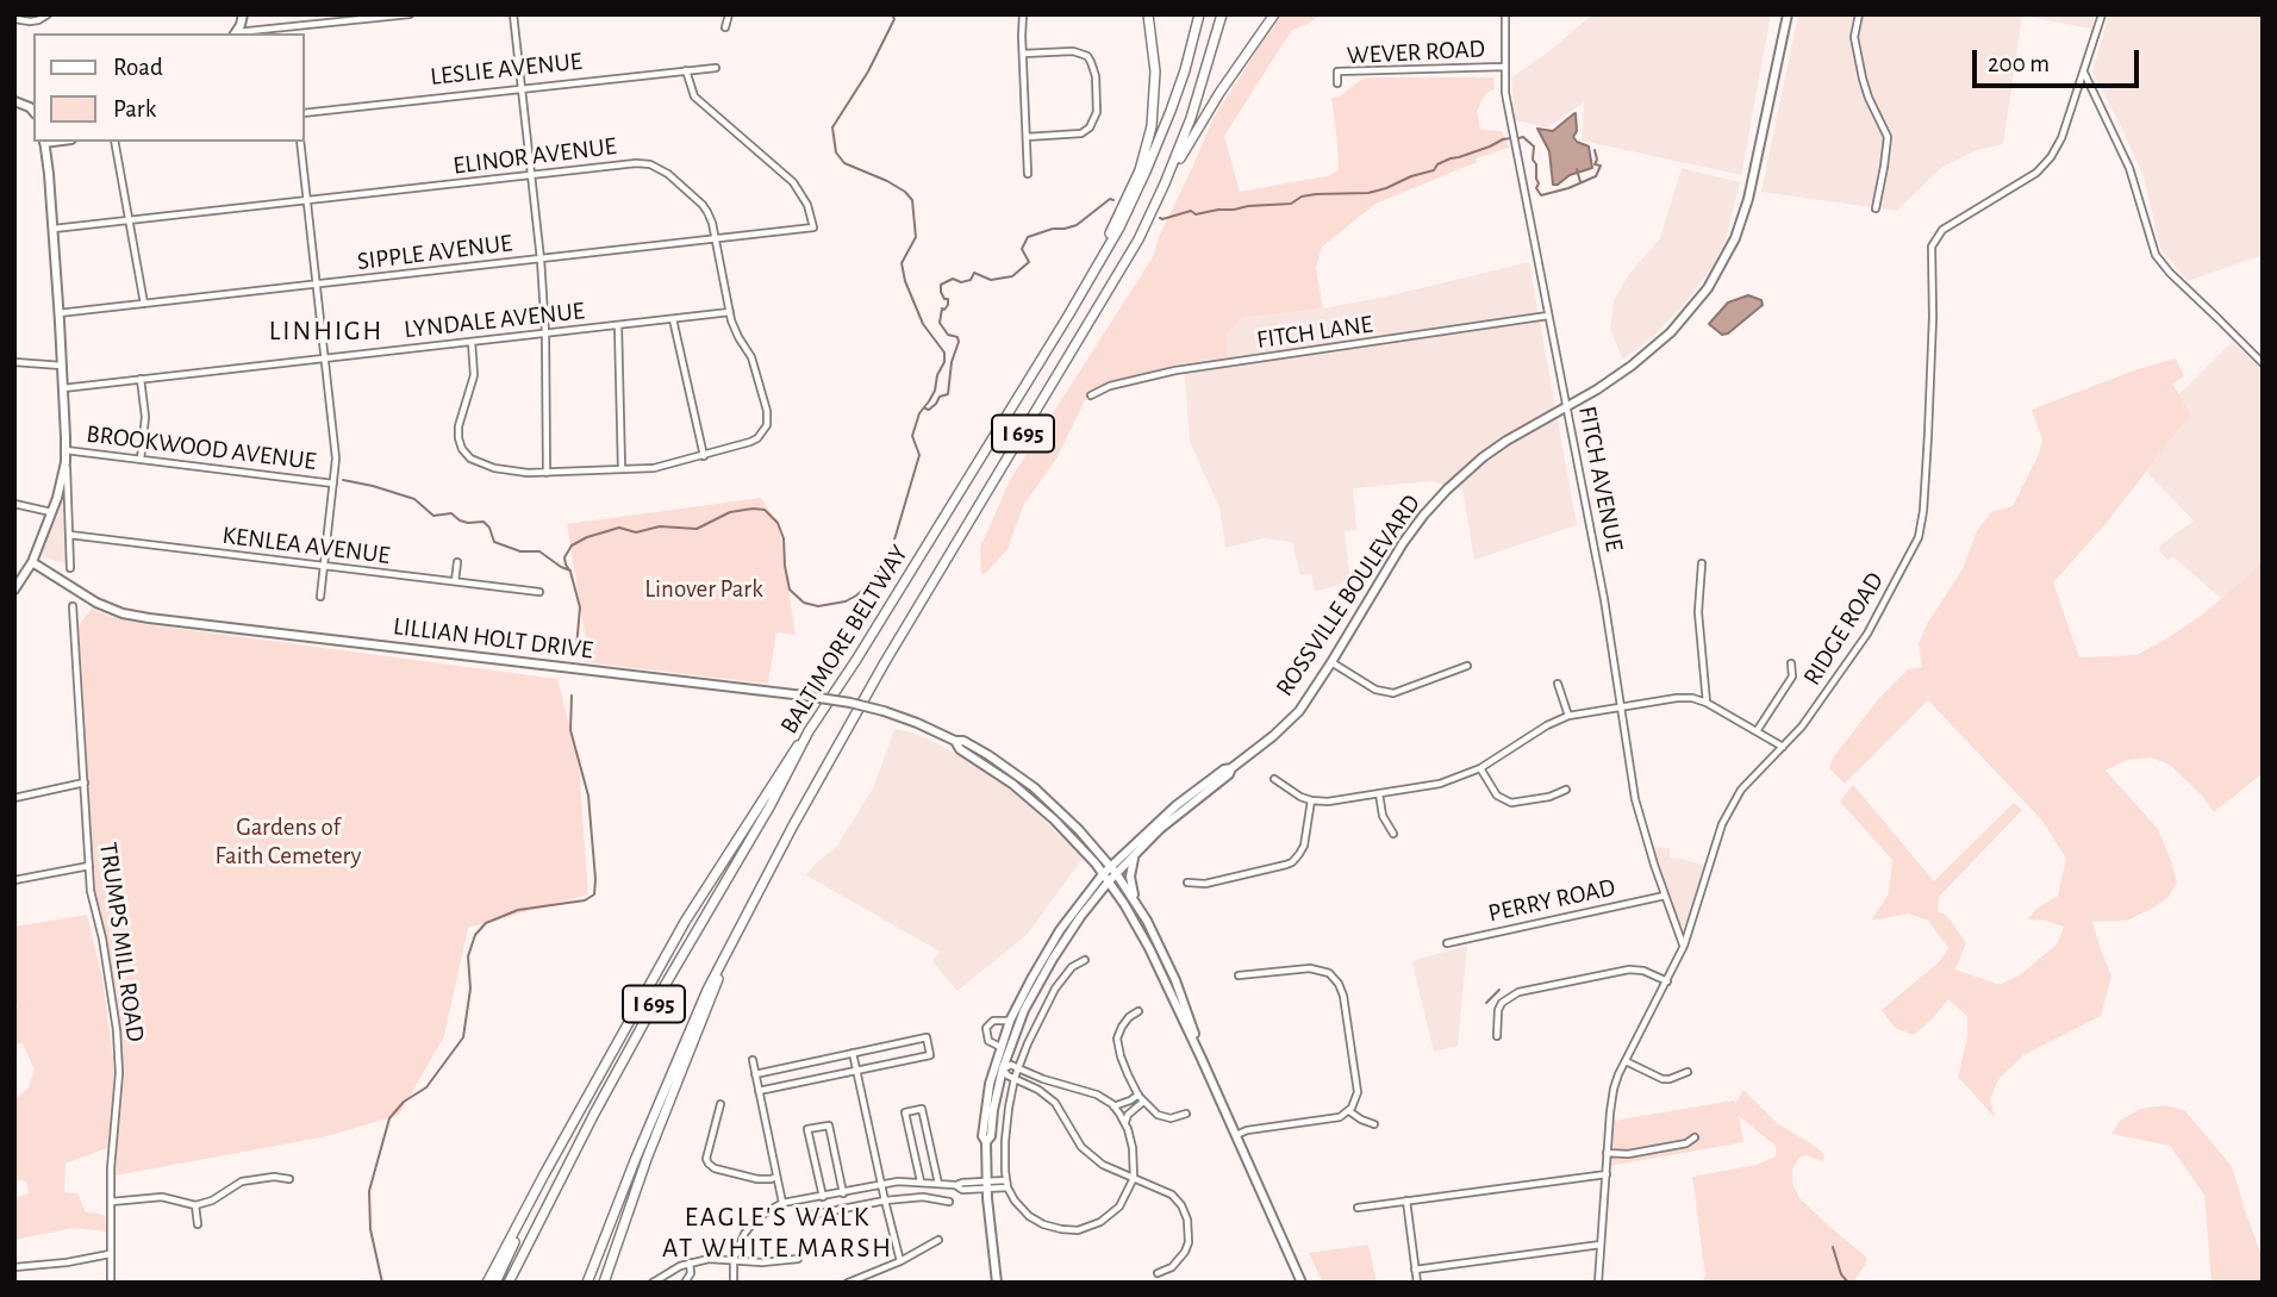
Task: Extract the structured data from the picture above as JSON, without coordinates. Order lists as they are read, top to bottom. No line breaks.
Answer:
{"streets":{"highway":["I 695","BALTIMORE BELTWAY"],"main road":["ROSSVILLE BOULEVARD","LILLIAN HOLT DRIVE"],"street":["WEVER ROAD","LESLIE AVENUE","ELINOR AVENUE","SIPPLE AVENUE","LYNDALE AVENUE","FITCH LANE","BROOKWOOD AVENUE","FITCH AVENUE","KENLEA AVENUE","RIDGE ROAD","PERRY ROAD","TRUMPS MILL ROAD"]},"crossings":[["WEVER ROAD","FITCH AVENUE"],["LESLIE AVENUE","SIPPLE AVENUE"],["ELINOR AVENUE","SIPPLE AVENUE"],["ELINOR AVENUE","LYNDALE AVENUE"],["FITCH LANE","FITCH AVENUE"],["FITCH AVENUE","ROSSVILLE BOULEVARD"],["FITCH AVENUE","RIDGE ROAD"],["FITCH AVENUE","PERRY ROAD"],["ROSSVILLE BOULEVARD","LILLIAN HOLT DRIVE"]],"districts":["LINHIGH","EAGLE'S WALK AT WHITE MARSH"],"parks":["Linover Park","Gardens of Faith Cemetery"],"legend":["Road","Park"],"scale_bar":"200 m"}
